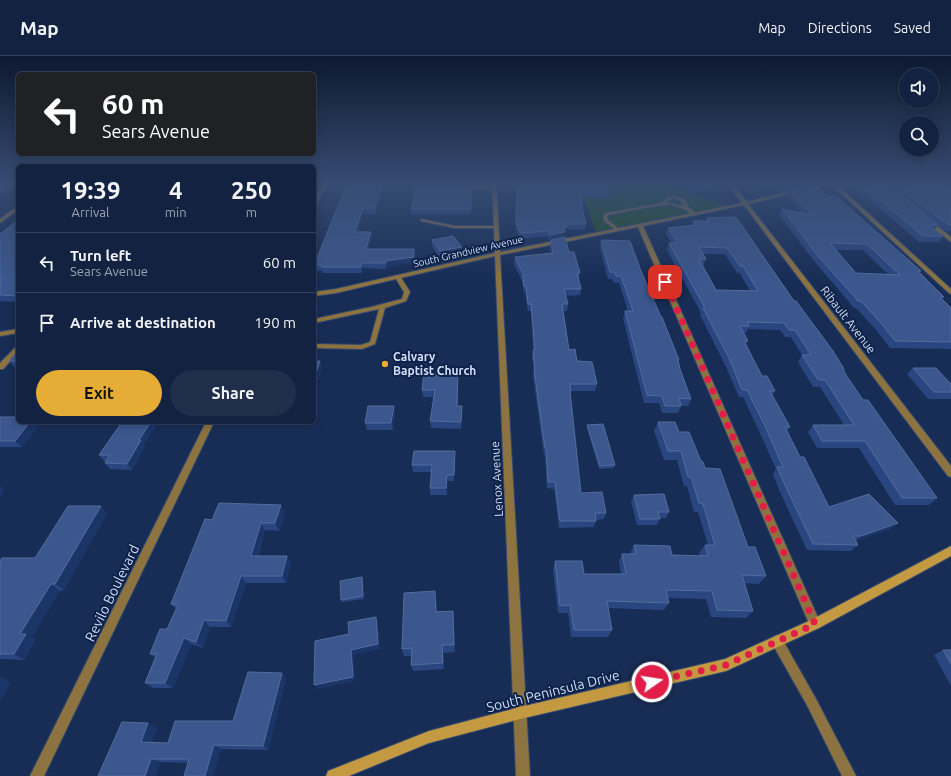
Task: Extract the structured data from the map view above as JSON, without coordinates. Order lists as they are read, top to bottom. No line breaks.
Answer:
{"streets":{"main road":["South Peninsula Drive"],"street":["South Grandview Avenue","Ribault Avenue","Lenox Avenue","Revilo Boulevard"]},"crossings":[["South Grandview Avenue","Lenox Avenue"],["Lenox Avenue","South Peninsula Drive"]],"places":["Calvary Baptist Church"],"page":{"header":"Map","nav":["Map","Directions","Saved"],"turn":["60 m","Sears Avenue"],"eta":["19:39","Arrival","4","min","250","m"],"list":[{"name":"Turn left","note":"Sears Avenue","value":"60 m"},{"name":"Arrive at destination","value":"190 m"}],"buttons":["Exit","Share"]}}
